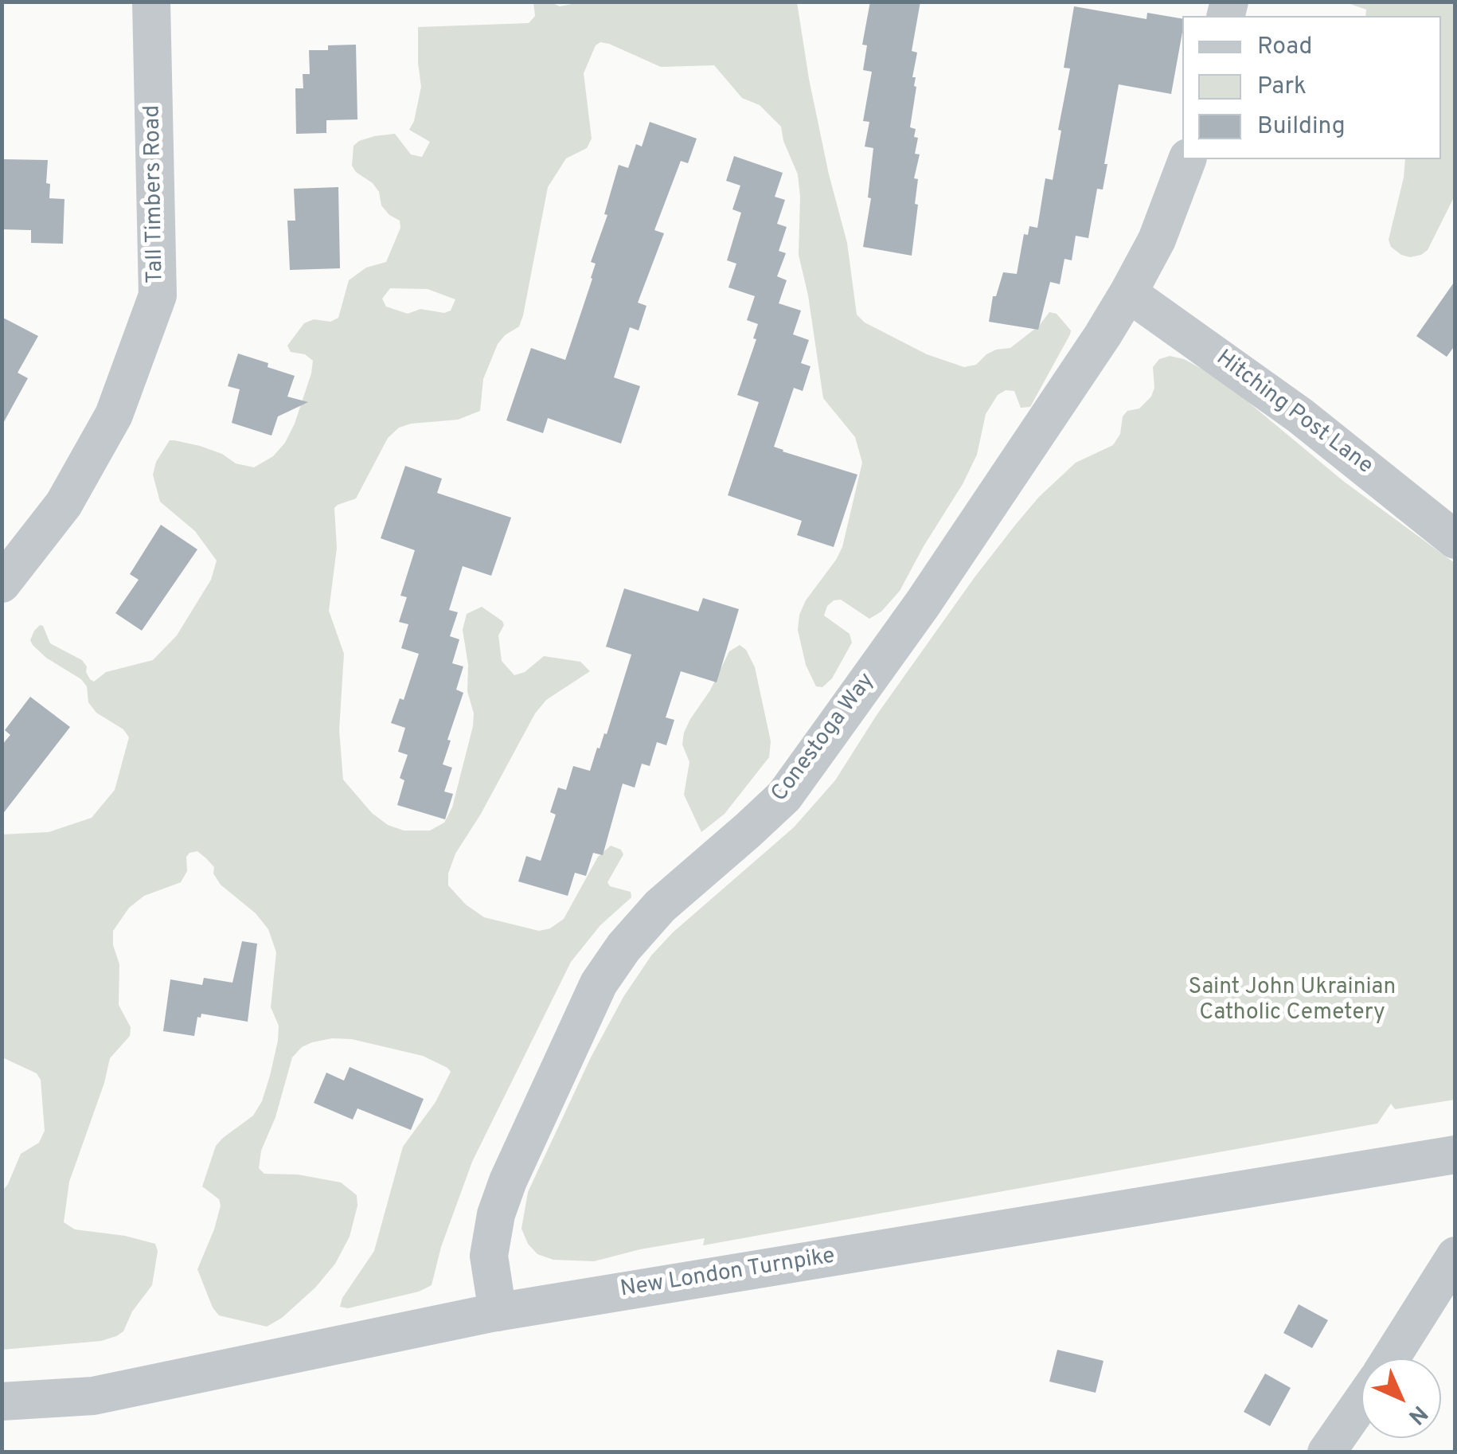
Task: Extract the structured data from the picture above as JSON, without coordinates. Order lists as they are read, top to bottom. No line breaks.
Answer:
{"streets":{"street":["Tall Timbers Road","Hitching Post Lane","Conestoga Way","New London Turnpike"]},"crossings":[["Hitching Post Lane","Conestoga Way"],["Conestoga Way","New London Turnpike"]],"parks":["Saint John Ukrainian Catholic Cemetery"],"legend":["Road","Park","Building"],"north":"bottom right"}
